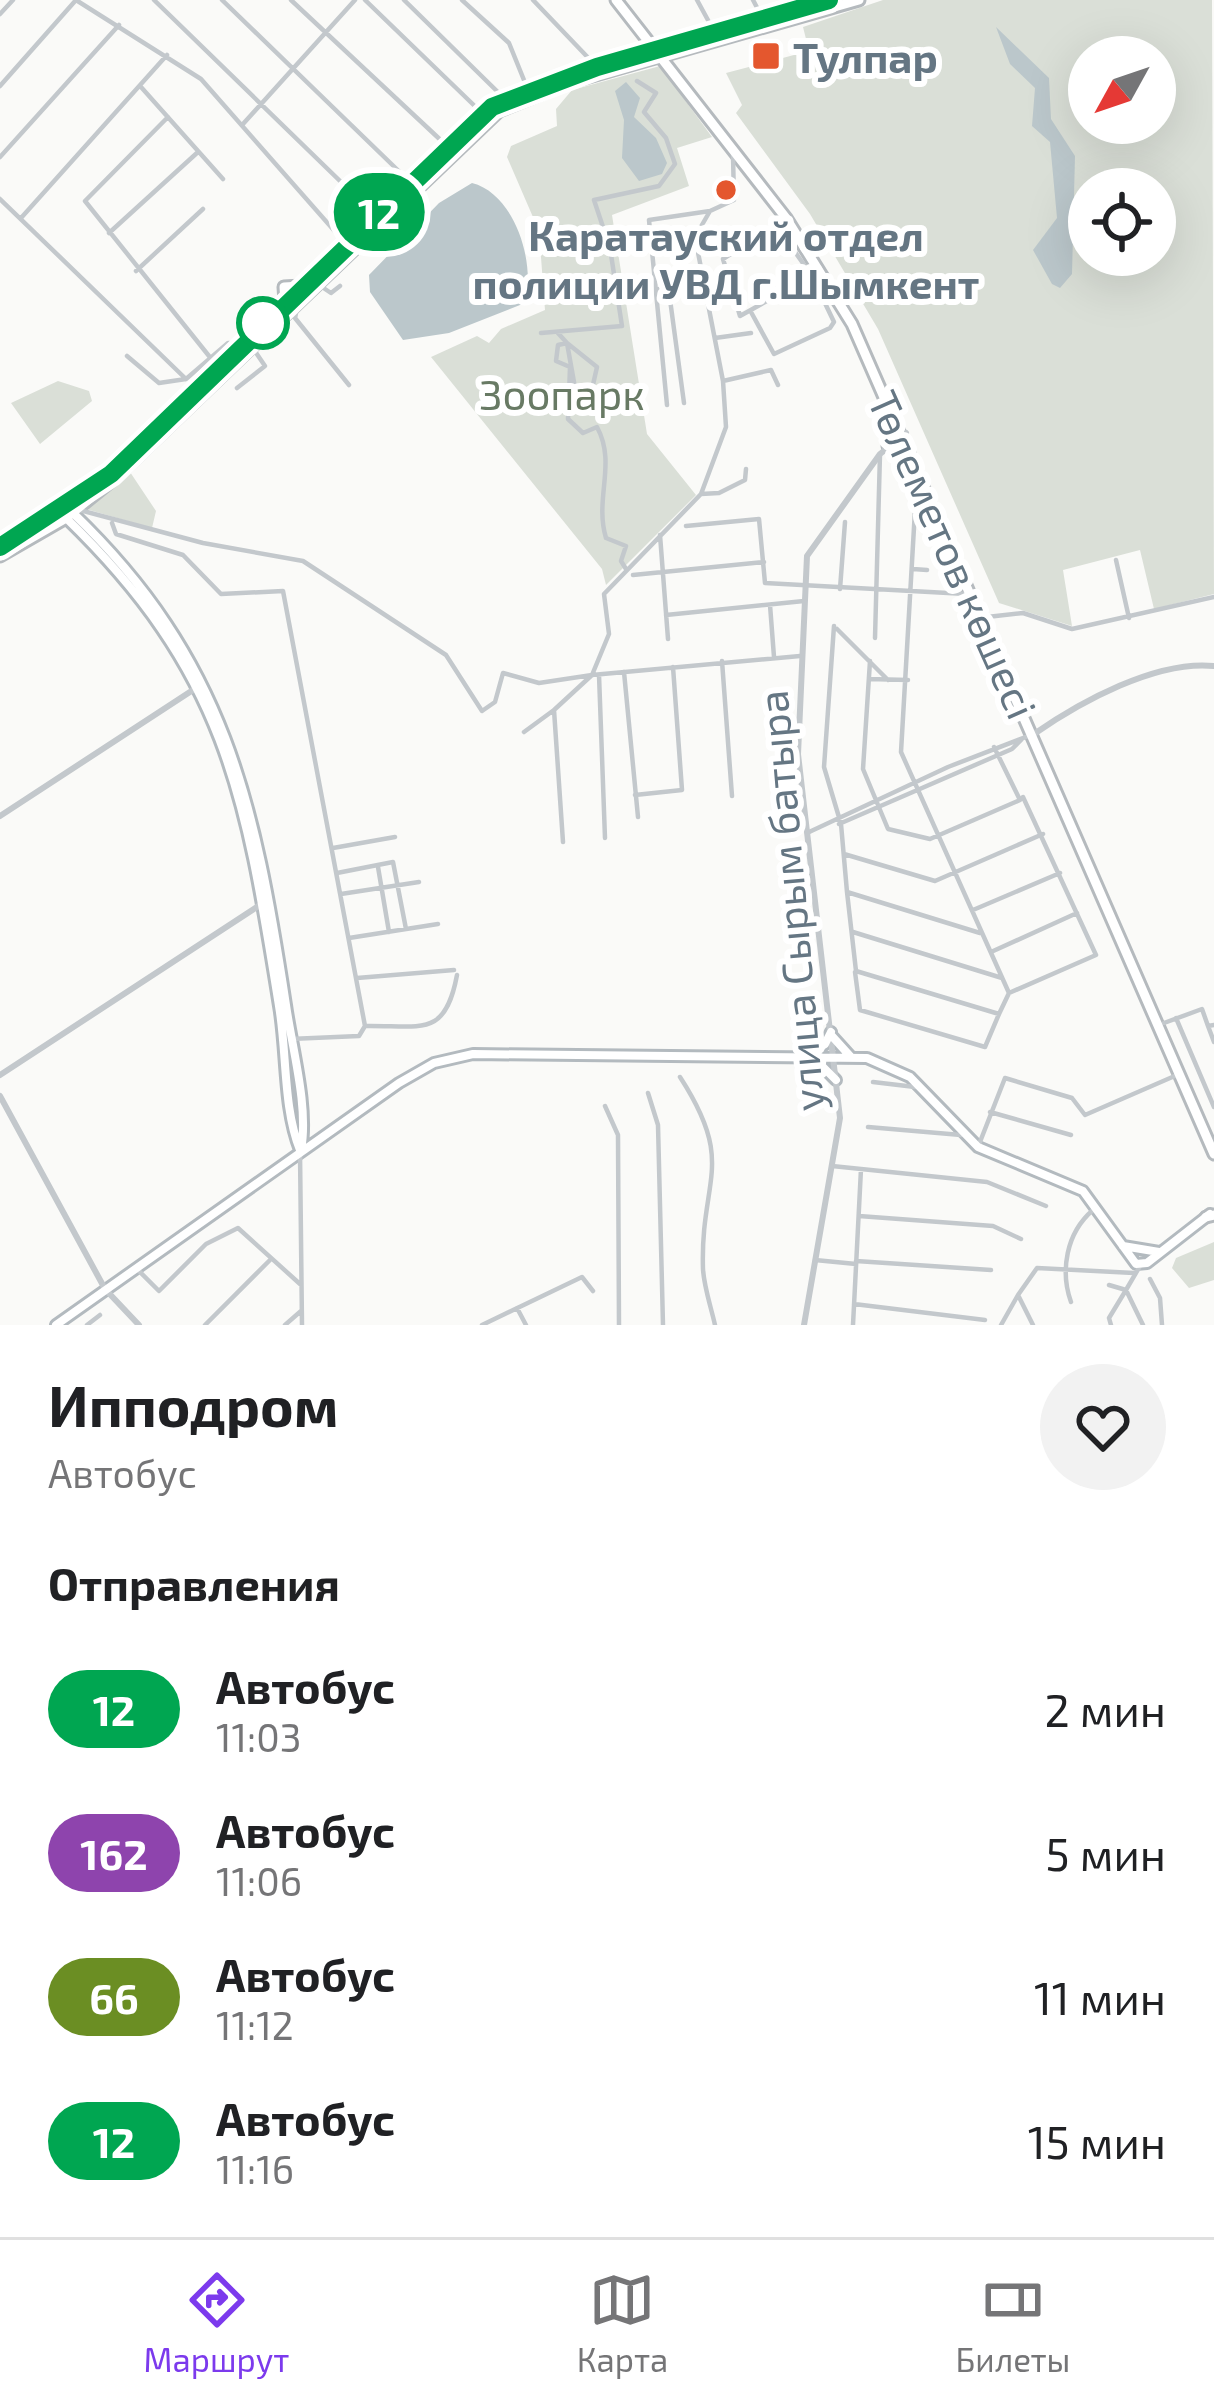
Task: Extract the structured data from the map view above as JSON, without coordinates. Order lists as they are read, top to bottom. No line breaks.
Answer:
{"streets":{"main road":["Төлеметов көшесі"],"street":["улица Сырым батыра"]},"crossings":[["Төлеметов көшесі","улица Сырым батыра"]],"parks":["Зоопарк"],"places":{"transit":["Тулпар"],"other":["Каратауский отдел полиции УВД г.Шымкент"]},"lines":["bus line 12"],"north":"bottom left","page":{"on_map":"12","heading":[["Ипподром","Автобус"],"Отправления"],"list":[{"mark":"12","name":"Автобус","note":"11:03","value":"2 мин"},{"mark":"162","name":"Автобус","note":"11:06","value":"5 мин"},{"mark":"66","name":"Автобус","note":"11:12","value":"11 мин"},{"mark":"12","name":"Автобус","note":"11:16","value":"15 мин"}],"tabs":["Маршрут","Карта","Билеты"]}}
